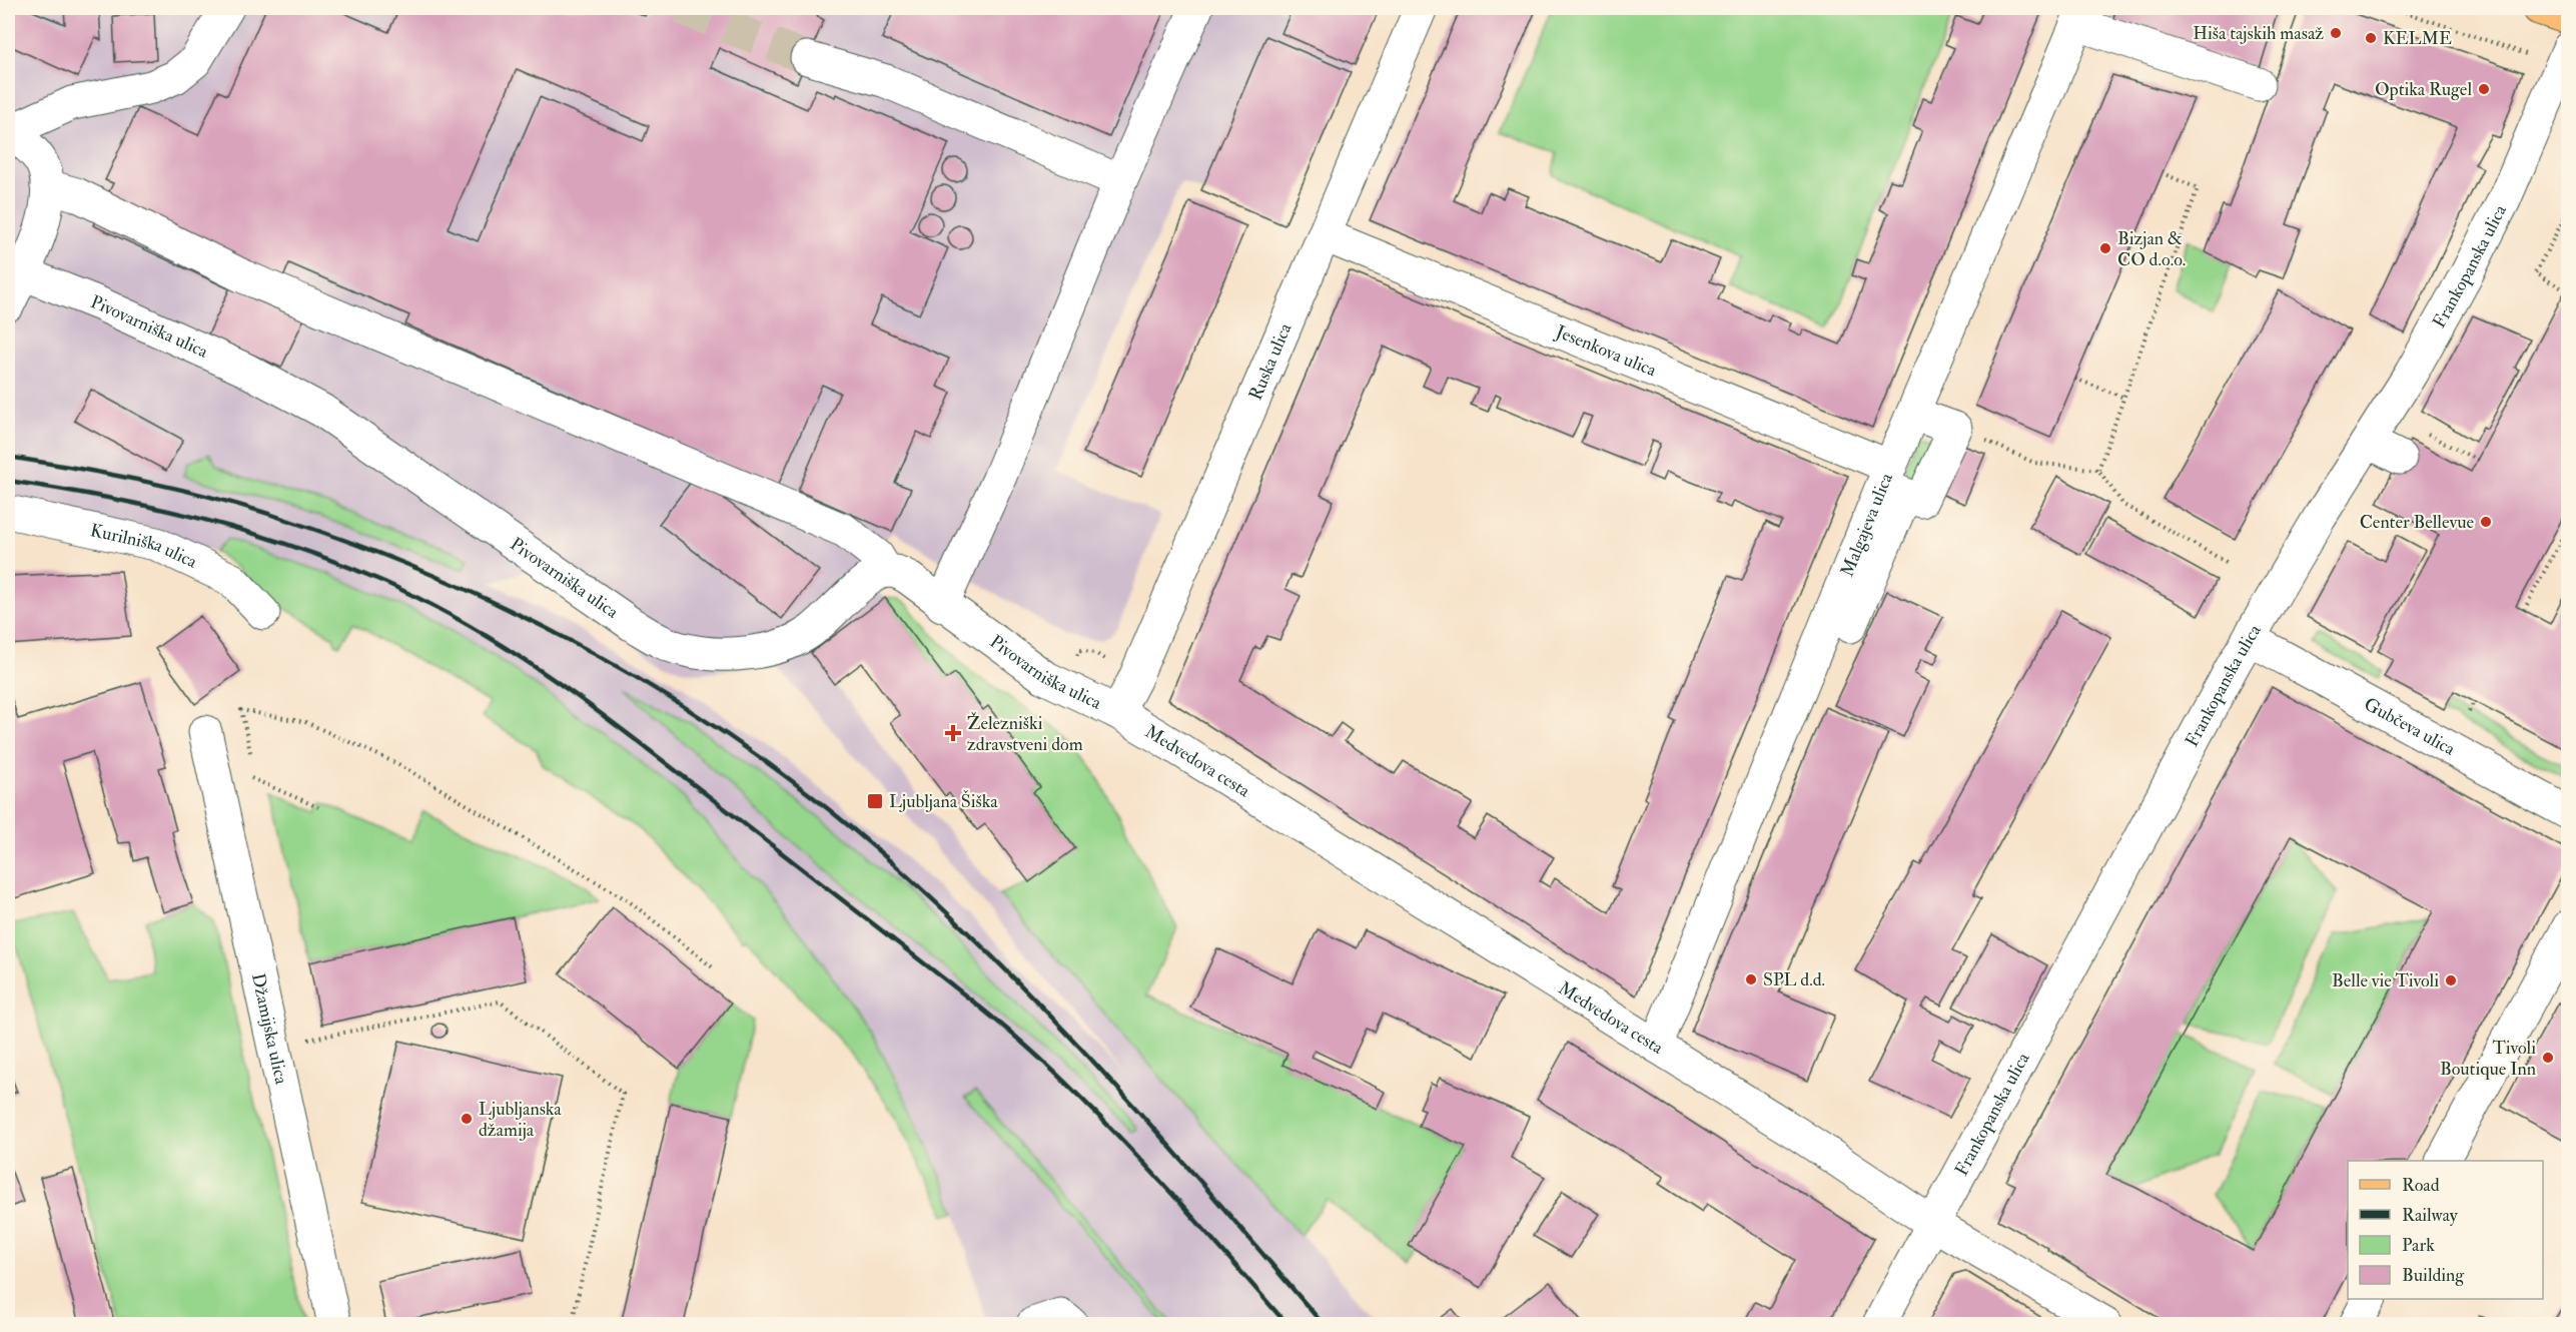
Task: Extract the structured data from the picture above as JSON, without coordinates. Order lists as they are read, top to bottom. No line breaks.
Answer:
{"streets":{"street":["Frankopanska ulica","Pivovarniška ulica","Jesenkova ulica","Ruska ulica","Malgajeva ulica","Kurilniška ulica","Gubčeva ulica","Medvedova cesta","Džamijska ulica"]},"crossings":[["Frankopanska ulica","Gubčeva ulica"],["Frankopanska ulica","Medvedova cesta"],["Pivovarniška ulica","Ruska ulica"],["Pivovarniška ulica","Medvedova cesta"],["Jesenkova ulica","Ruska ulica"],["Jesenkova ulica","Malgajeva ulica"],["Ruska ulica","Medvedova cesta"],["Malgajeva ulica","Medvedova cesta"]],"places":{"other":["Hiša tajskih masaž","KELME","Optika Rugel","Bizjan & CO d.o.o.","Center Bellevue","SPL d.d.","Belle vie Tivoli","Tivoli Boutique Inn","Ljubljanska džamija"],"health":["Železniški zdravstveni dom"],"transit":["Ljubljana Šiška"]},"legend":["Road","Railway","Park","Building"]}
